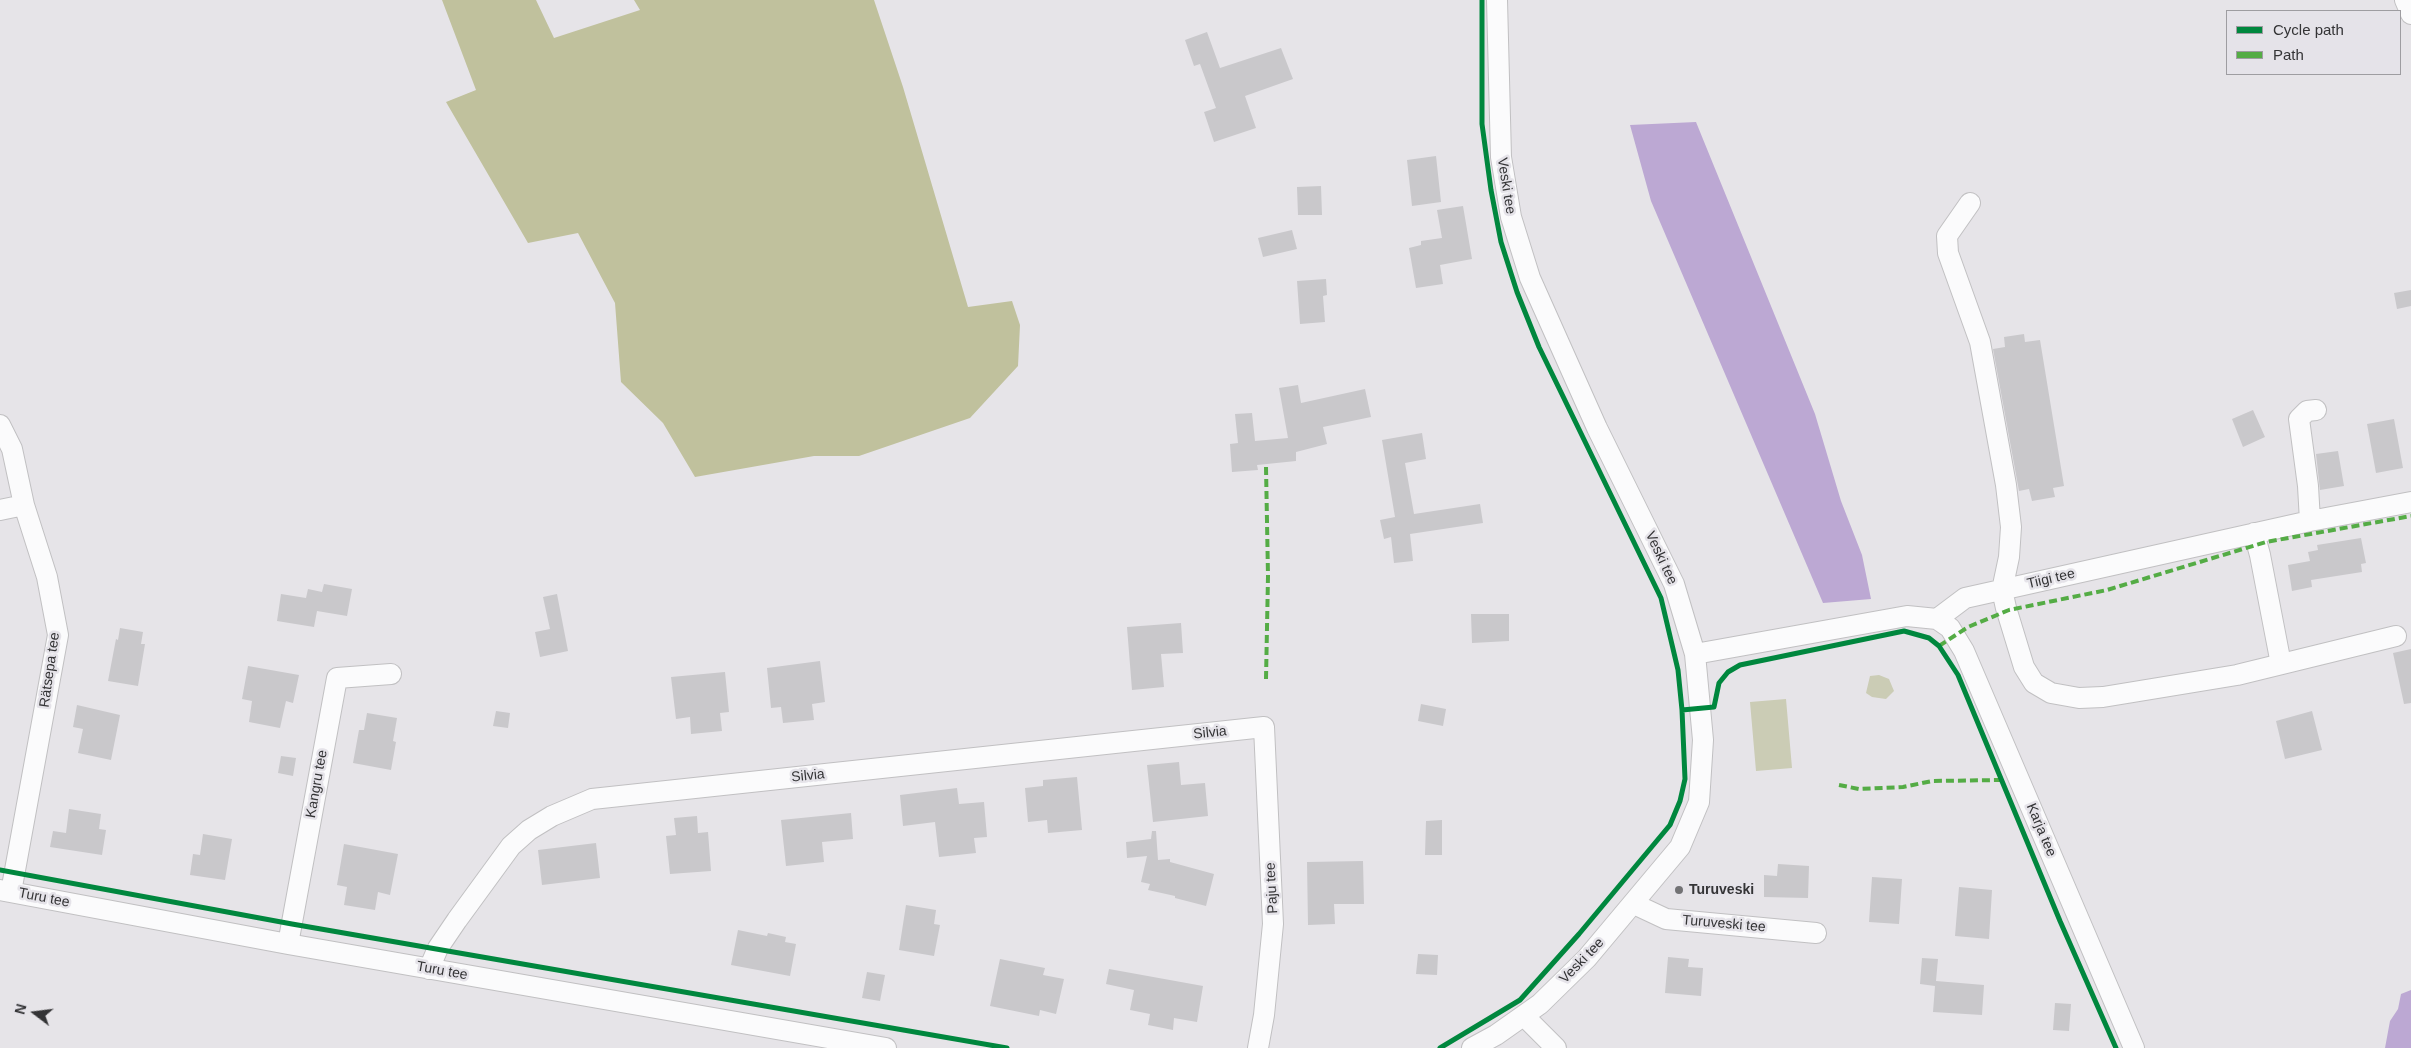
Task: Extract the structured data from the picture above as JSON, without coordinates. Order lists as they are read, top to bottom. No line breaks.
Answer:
{"streets":{"street":["Veski tee","Tiigi tee","Rätsepa tee","Silvia","Kangru tee","Karja tee","Paju tee","Turu tee","Turuveski tee"]},"crossings":[["Veski tee","Turuveski tee"],["Tiigi tee","Karja tee"],["Rätsepa tee","Turu tee"],["Silvia","Paju tee"],["Silvia","Turu tee"],["Kangru tee","Turu tee"]],"places":["Turuveski"],"legend":["Cycle path","Path"],"north":"left"}
